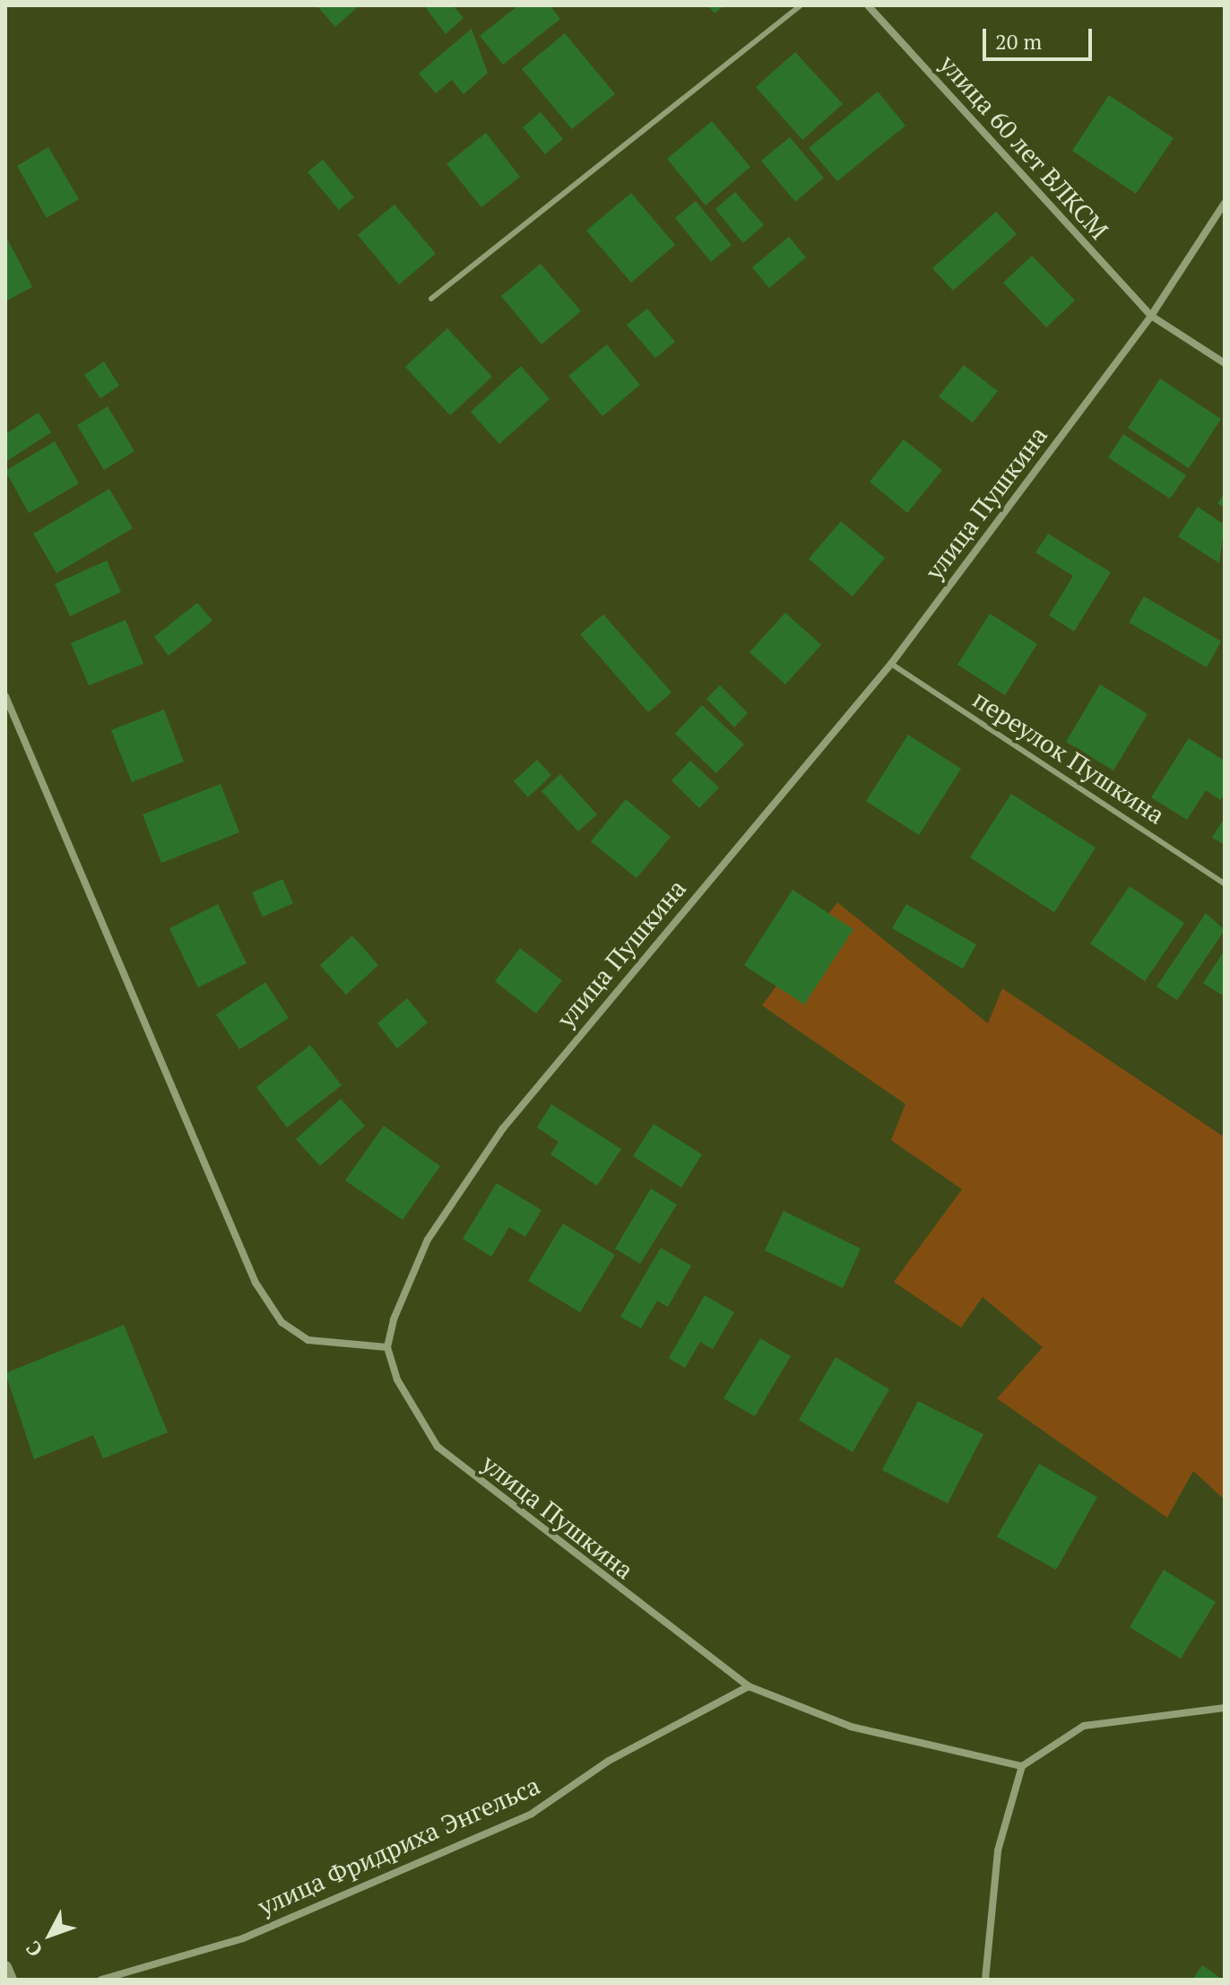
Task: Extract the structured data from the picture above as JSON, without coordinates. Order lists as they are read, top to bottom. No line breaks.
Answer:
{"streets":{"street":["улица 60 лет ВЛКСМ","улица Пушкина","улица Фридриха Энгельса"],"lane":["переулок Пушкина"]},"crossings":[["улица 60 лет ВЛКСМ","улица Пушкина"],["улица Пушкина","переулок Пушкина"],["улица Пушкина","улица Фридриха Энгельса"]],"scale_bar":"20 m","north":"bottom left"}
